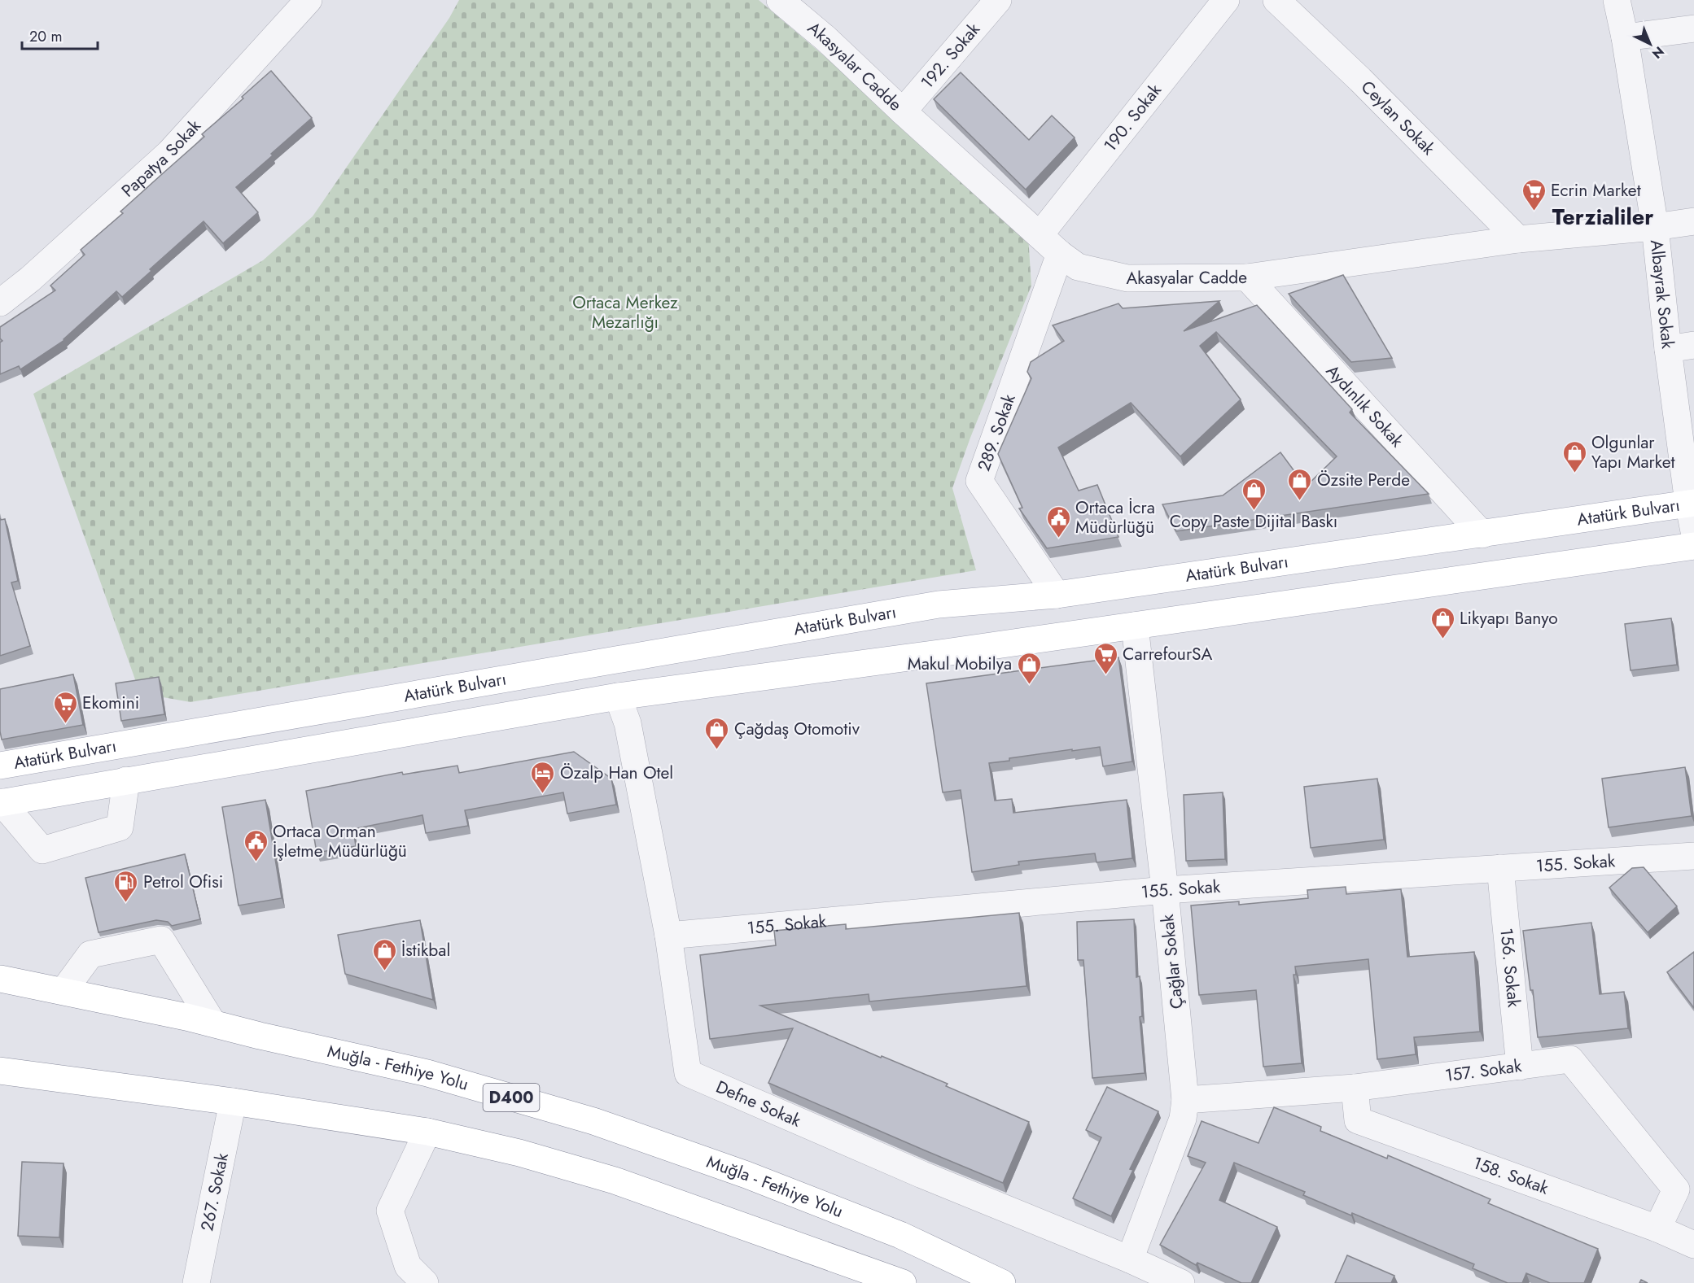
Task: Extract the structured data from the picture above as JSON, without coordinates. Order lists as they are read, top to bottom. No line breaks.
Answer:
{"streets":{"main road":["Atatürk Bulvarı","Muğla - Fethiye Yolu","D400"],"street":["192. Sokak","Akasyalar Cadde","190. Sokak","Ceylan Sokak","Papatya Sokak","Albayrak Sokak","Aydınlık Sokak","289. Sokak","155. Sokak","Çağlar Sokak","156. Sokak","157. Sokak","Defne Sokak","158. Sokak","267. Sokak"]},"crossings":[["192. Sokak","Akasyalar Cadde"],["Akasyalar Cadde","190. Sokak"],["Akasyalar Cadde","Ceylan Sokak"],["Akasyalar Cadde","Albayrak Sokak"],["Akasyalar Cadde","Aydınlık Sokak"],["Akasyalar Cadde","289. Sokak"],["Albayrak Sokak","Atatürk Bulvarı"],["Aydınlık Sokak","Atatürk Bulvarı"],["289. Sokak","Atatürk Bulvarı"],["155. Sokak","Çağlar Sokak"],["155. Sokak","156. Sokak"],["155. Sokak","Defne Sokak"],["Çağlar Sokak","157. Sokak"],["Çağlar Sokak","Defne Sokak"],["156. Sokak","157. Sokak"],["157. Sokak","158. Sokak"]],"districts":["Terzialiler"],"parks":["Ortaca Merkez Mezarlığı"],"places":{"supermarket":["Ecrin Market","CarrefourSA","Ekomini"],"shop":["Olgunlar Yapı Market","Özsite Perde","Copy Paste Dijital Baskı","Likyapı Banyo","Makul Mobilya","Çağdaş Otomotiv","İstikbal"],"public building":["Ortaca İcra Müdürlüğü","Ortaca Orman İşletme Müdürlüğü"],"hotel":["Özalp Han Otel"],"fuel station":["Petrol Ofisi"]},"scale_bar":"20 m","north":"bottom right"}
